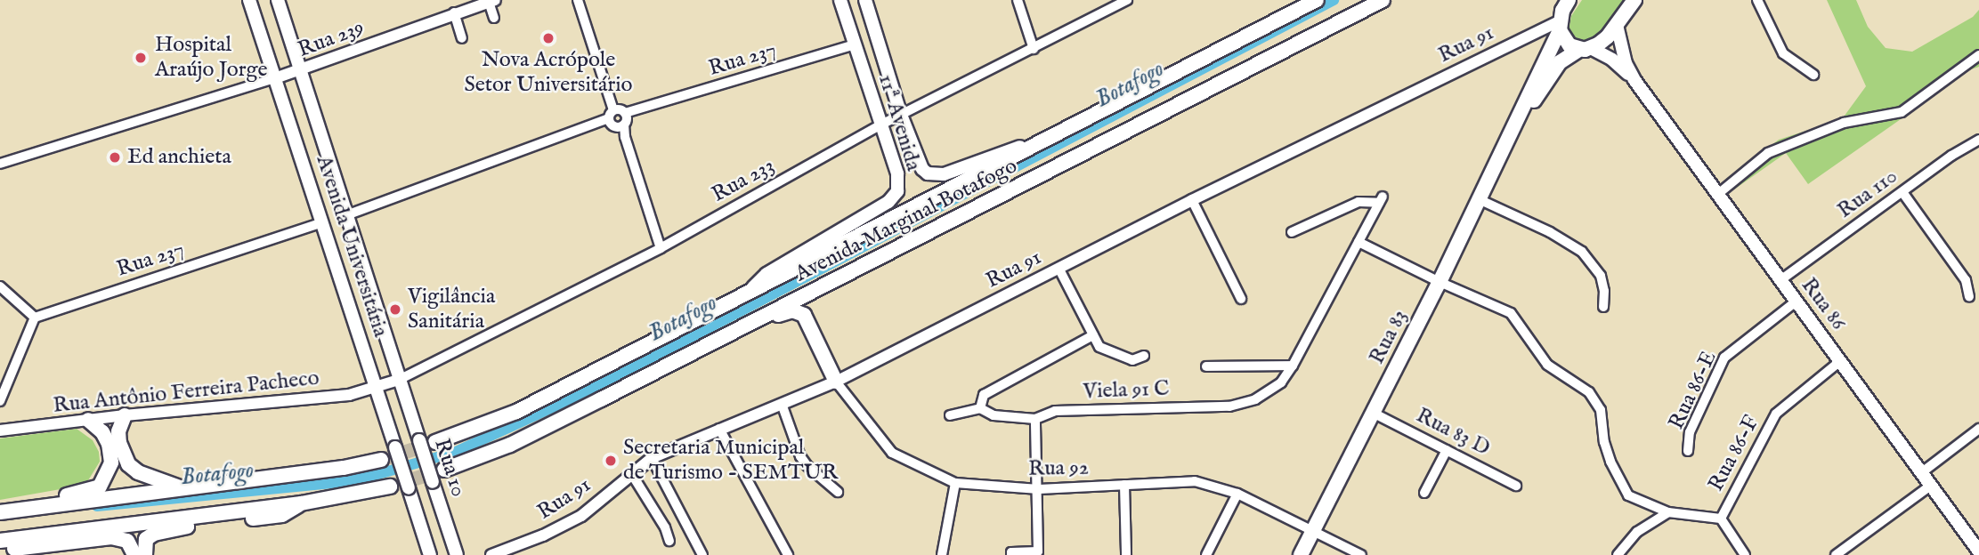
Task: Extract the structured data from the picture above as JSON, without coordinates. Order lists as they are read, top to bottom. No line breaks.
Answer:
{"streets":{"main road":["11ª Avenida","Avenida Marginal Botafogo","Avenida Universitária","Rua 86","Rua 83","Rua 10"],"street":["Rua 239","Rua 91","Rua 237","Rua 233","Rua 110","Viela 91 C","Rua 86-E","Rua Antônio Ferreira Pacheco","Rua 83 D","Rua 86-F","Rua 92"]},"crossings":[["Rua 239","Avenida Universitária"],["Rua 91","Rua 83"],["Rua 91","Rua 92"],["Rua 237","11ª Avenida"],["Rua 237","Avenida Universitária"],["11ª Avenida","Rua 233"],["11ª Avenida","Avenida Marginal Botafogo"],["Rua 233","Avenida Universitária"],["Rua 233","Rua Antônio Ferreira Pacheco"],["Rua 110","Rua 86"],["Avenida Universitária","Rua Antônio Ferreira Pacheco"],["Avenida Universitária","Rua 10"],["Rua 86","Rua 83"],["Rua 86","Rua 86-E"],["Rua 86","Rua 86-F"],["Rua 83","Rua 83 D"],["Rua 83","Rua 92"]],"water":["Botafogo"],"places":["Nova Acrópole Setor Universitário","Hospital Araújo Jorge","Ed anchieta","Vigilância Sanitária","Secretaria Municipal de Turismo - SEMTUR"]}
